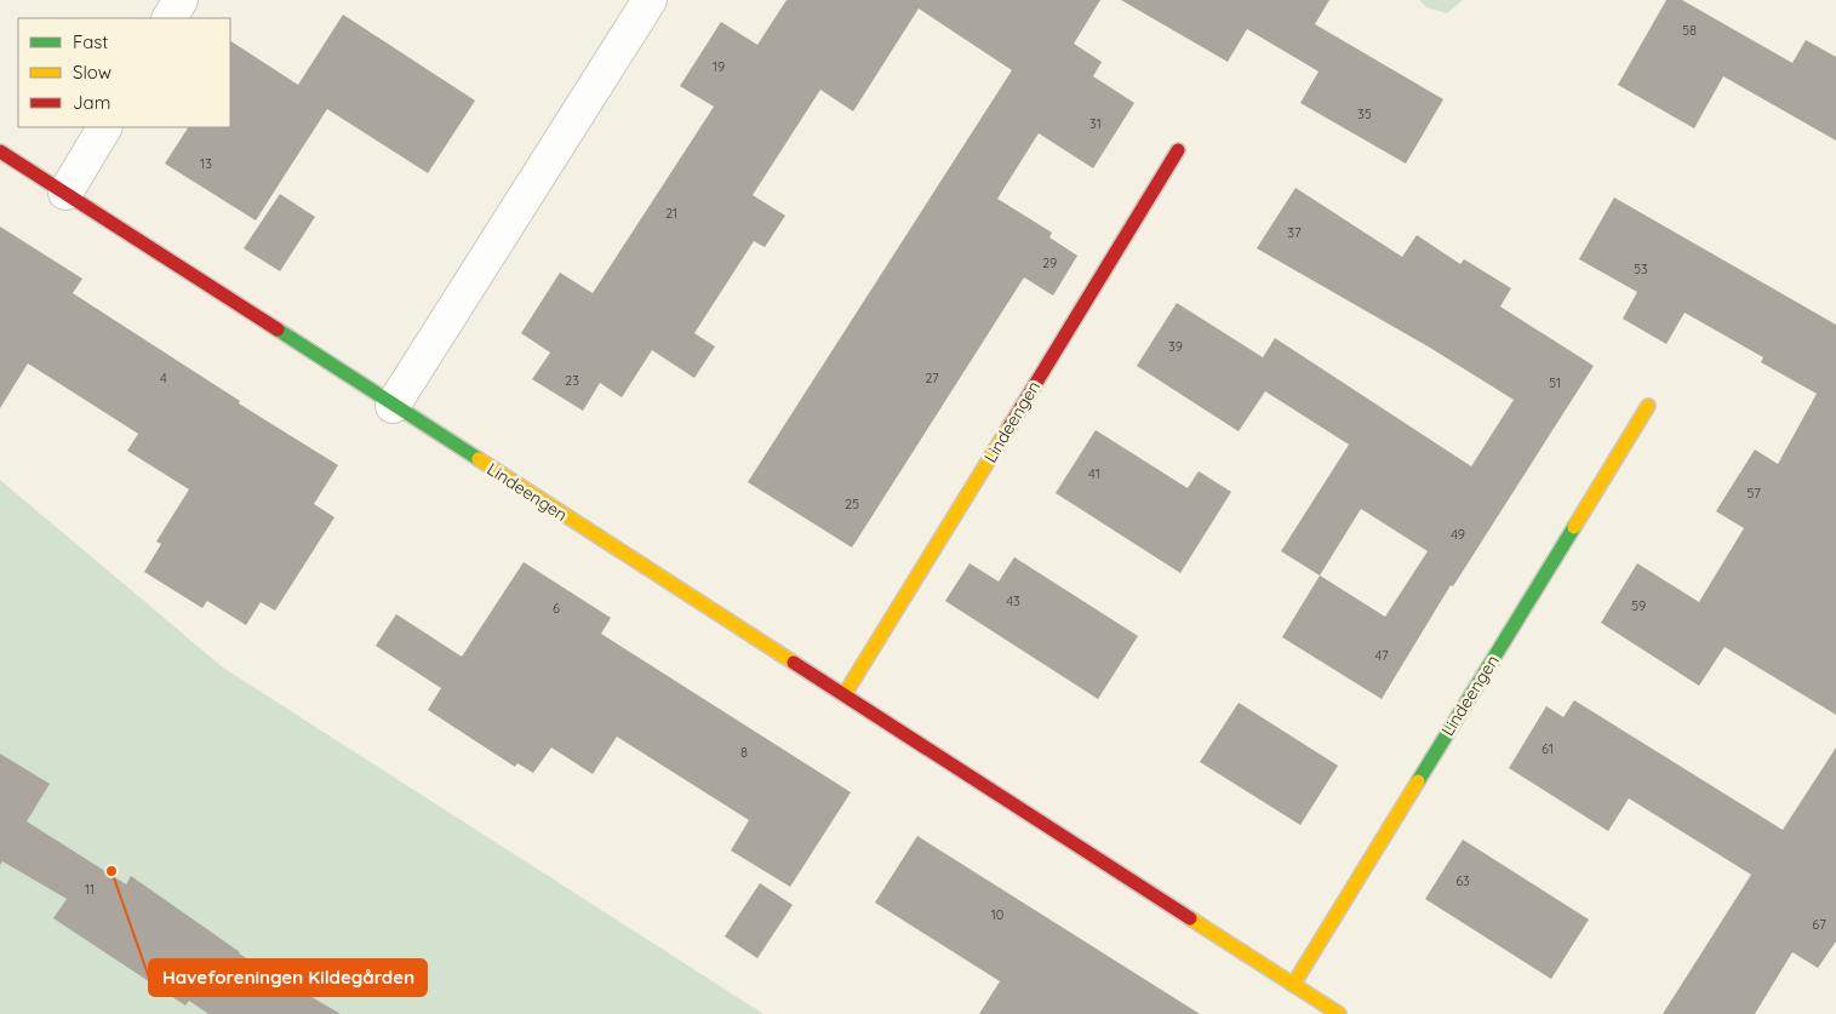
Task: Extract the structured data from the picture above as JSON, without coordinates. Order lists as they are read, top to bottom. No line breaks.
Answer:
{"streets":{"street":["Lindeengen"]},"places":["Haveforeningen Kildegården"],"house_numbers":["58","19","35","31","13","21","37","29","53","39","4","27","23","51","41","57","25","49","43","59","6","47","61","8","63","11","10","67"],"legend":["Fast","Slow","Jam"]}
